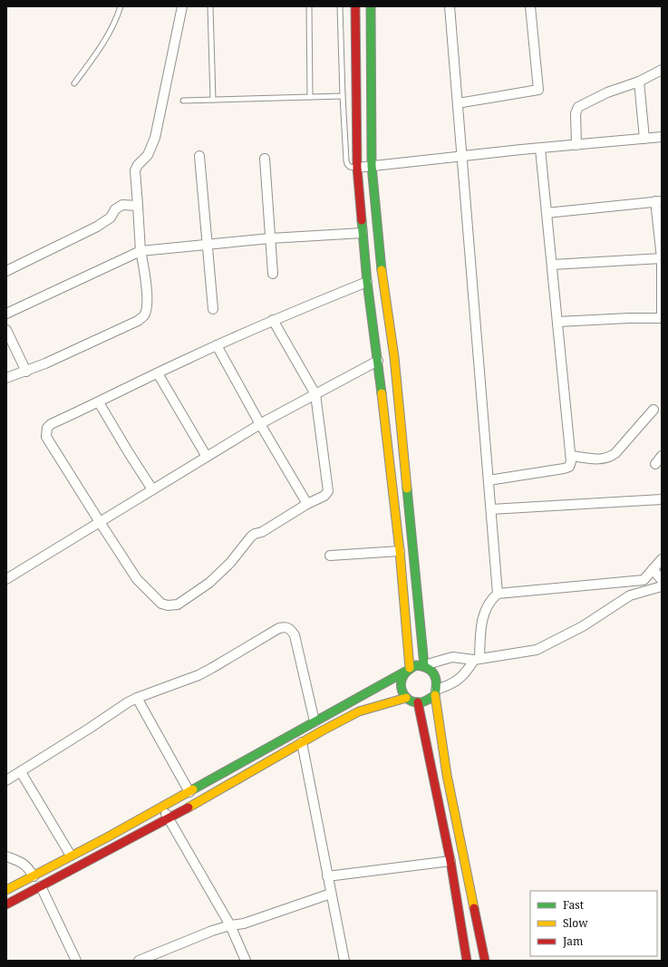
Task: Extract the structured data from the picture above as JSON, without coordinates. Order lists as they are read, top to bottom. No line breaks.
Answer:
{"legend":["Fast","Slow","Jam"]}
